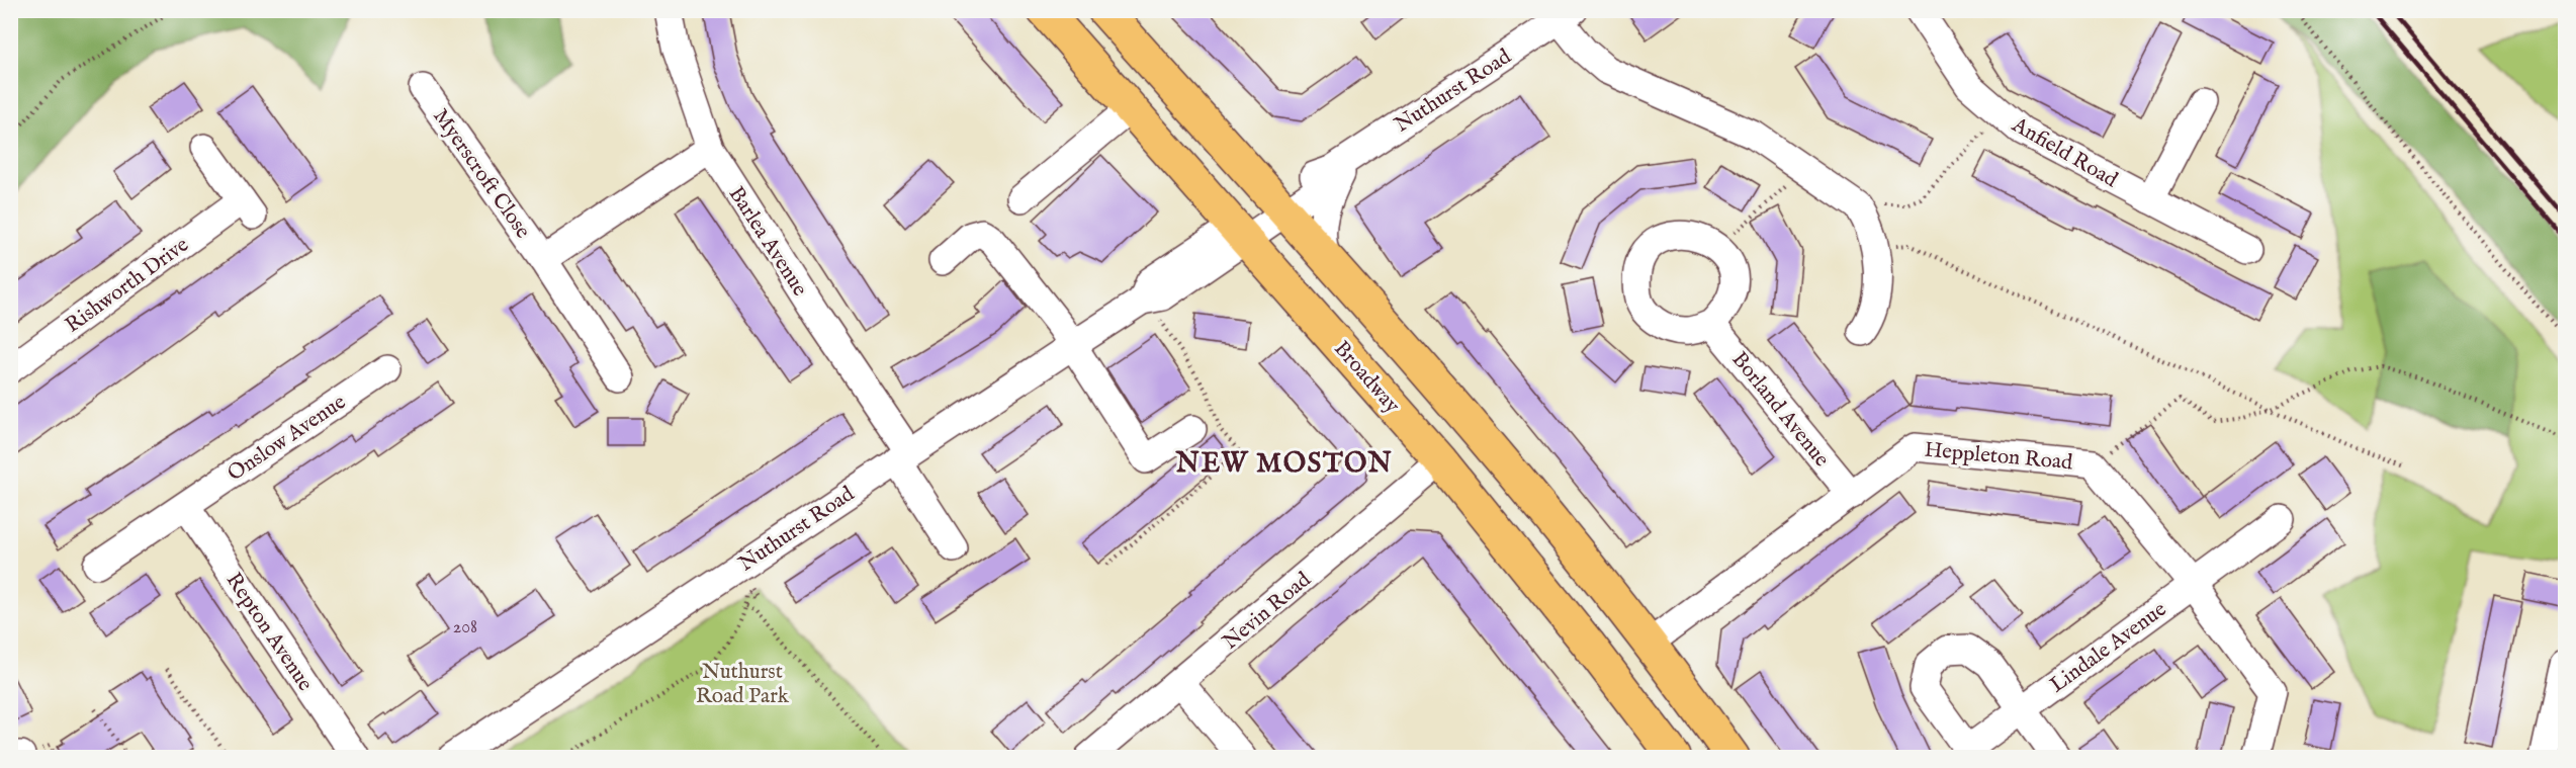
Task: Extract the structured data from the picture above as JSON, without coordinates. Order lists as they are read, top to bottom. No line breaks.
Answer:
{"streets":{"highway":["Broadway"],"street":["Nuthurst Road","Anfield Road","Myerscroft Close","Barlea Avenue","Rishworth Drive","Borland Avenue","Onslow Avenue","Heppleton Road","Nevin Road","Repton Avenue","Lindale Avenue"]},"crossings":[["Nuthurst Road","Barlea Avenue"],["Nuthurst Road","Broadway"],["Myerscroft Close","Barlea Avenue"],["Broadway","Nevin Road"],["Borland Avenue","Heppleton Road"],["Onslow Avenue","Repton Avenue"],["Heppleton Road","Lindale Avenue"]],"districts":["NEW MOSTON"],"parks":["Nuthurst Road Park"],"house_numbers":["208"]}
